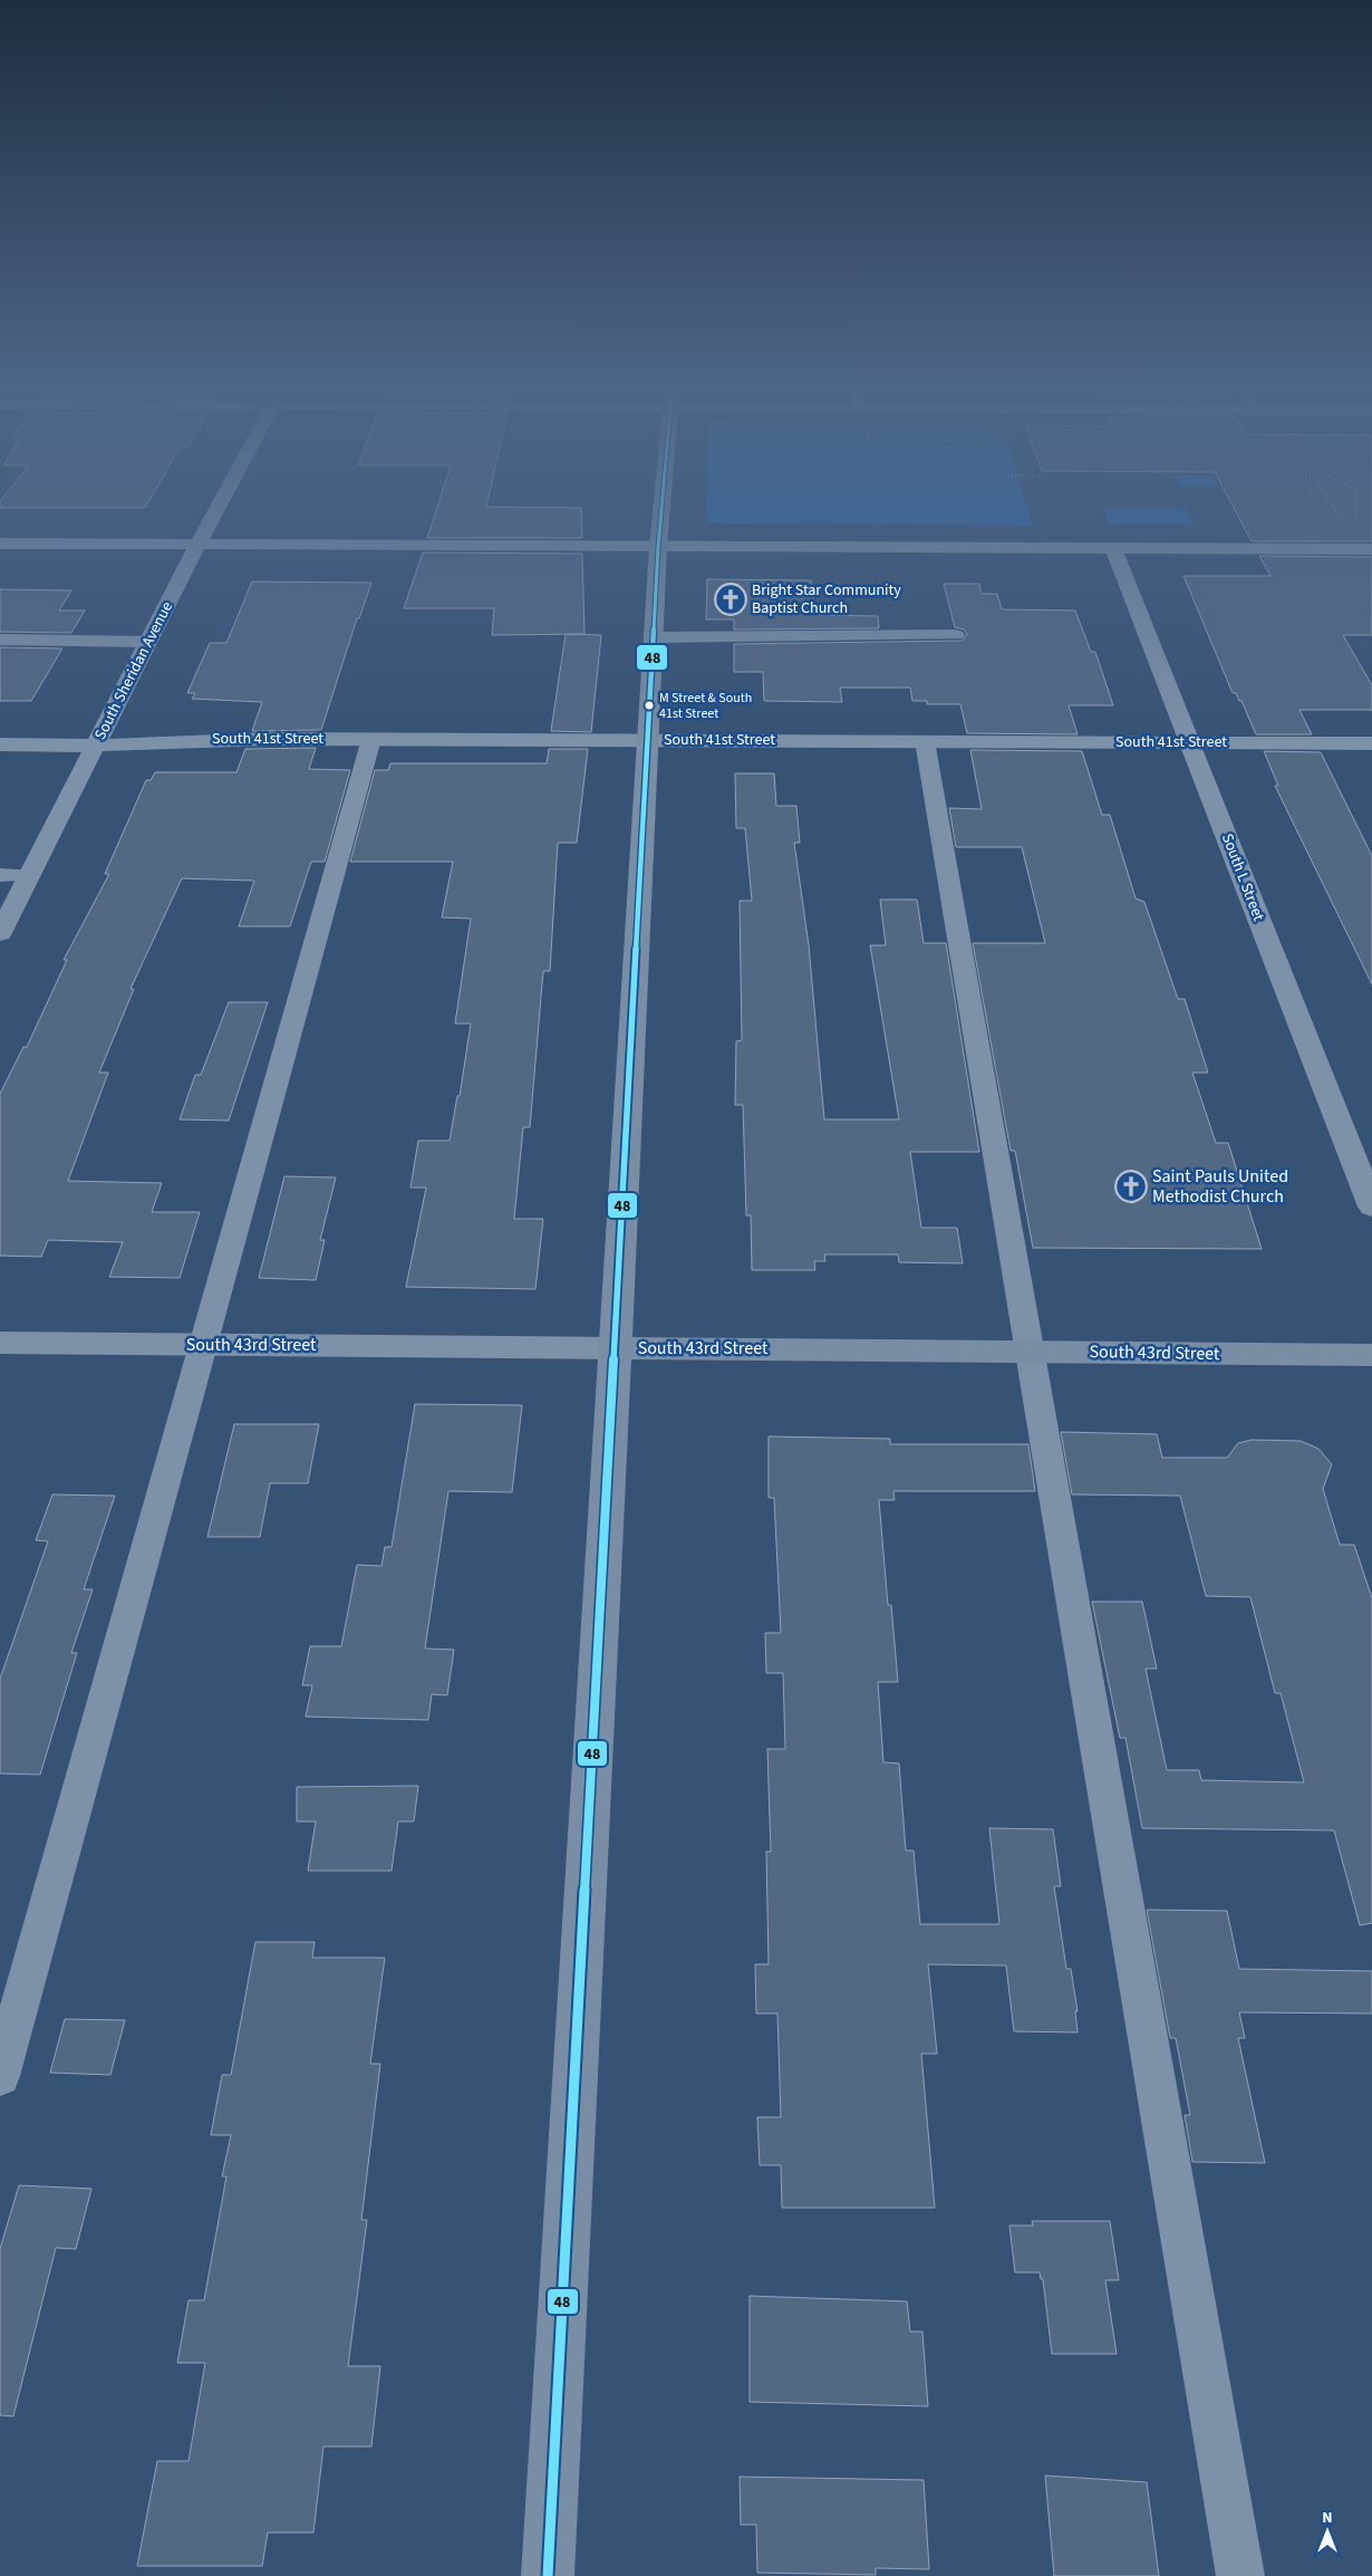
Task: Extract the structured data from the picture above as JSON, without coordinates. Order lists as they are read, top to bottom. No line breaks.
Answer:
{"streets":{"street":["South Sheridan Avenue","South 41st Street","South L Street","South 43rd Street"]},"crossings":[["South Sheridan Avenue","South 41st Street"],["South 41st Street","South L Street"]],"places":{"church":["Bright Star Community Baptist Church","Saint Pauls United Methodist Church"],"other":["M Street & South 41st Street"]},"lines":["transit line 48"],"north":"top"}
